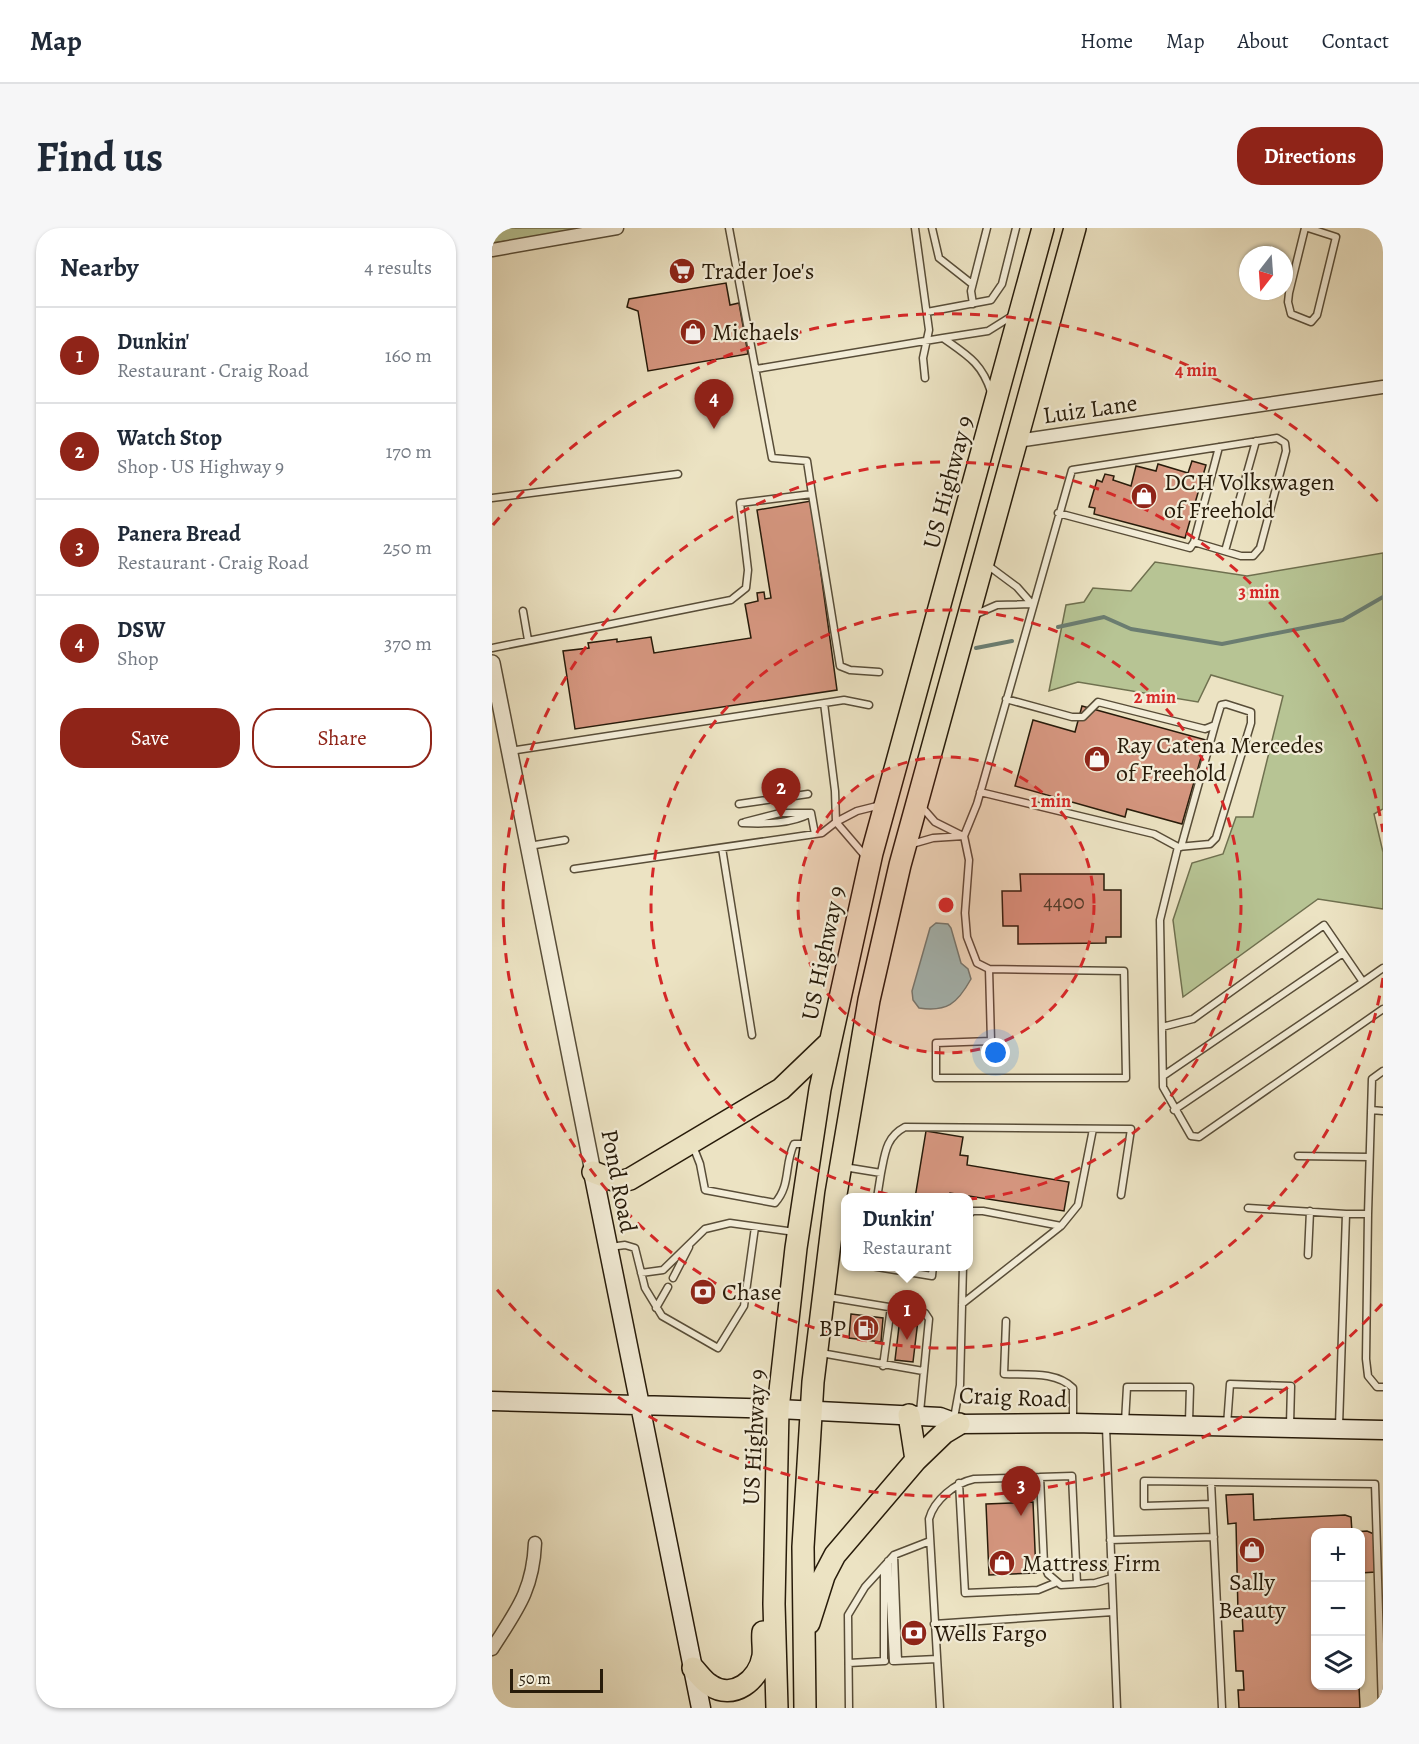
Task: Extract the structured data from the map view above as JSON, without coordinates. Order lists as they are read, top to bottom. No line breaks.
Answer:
{"streets":{"highway":["US Highway 9"],"main road":["Pond Road","Craig Road"],"street":["Luiz Lane"]},"crossings":[["US Highway 9","Craig Road"],["Pond Road","Craig Road"]],"places":{"supermarket":["Trader Joe's"],"shop":["Michaels","DCH Volkswagen of Freehold","Ray Catena Mercedes of Freehold","Sally Beauty","Mattress Firm"],"bank":["Chase","Wells Fargo"],"fuel station":["BP"]},"house_numbers":["4400"],"scale_bar":"50 m","north":"bottom","page":{"header":"Map","nav":["Home","Map","About","Contact"],"buttons":["Directions",["Save","Share"]],"title":"Find us","heading":["Nearby","4 results"],"list":[{"mark":"1","name":"Dunkin'","note":"Restaurant · Craig Road","value":"160 m"},{"mark":"2","name":"Watch Stop","note":"Shop · US Highway 9","value":"170 m"},{"mark":"3","name":"Panera Bread","note":"Restaurant · Craig Road","value":"250 m"},{"mark":"4","name":"DSW","note":"Shop","value":"370 m"}],"pins":["4","2","1","3"],"popup":["Dunkin'","Restaurant"],"map_buttons":["+","−"],"scale":"50 m"},"rings":["4 min","3 min","2 min","1 min"]}
